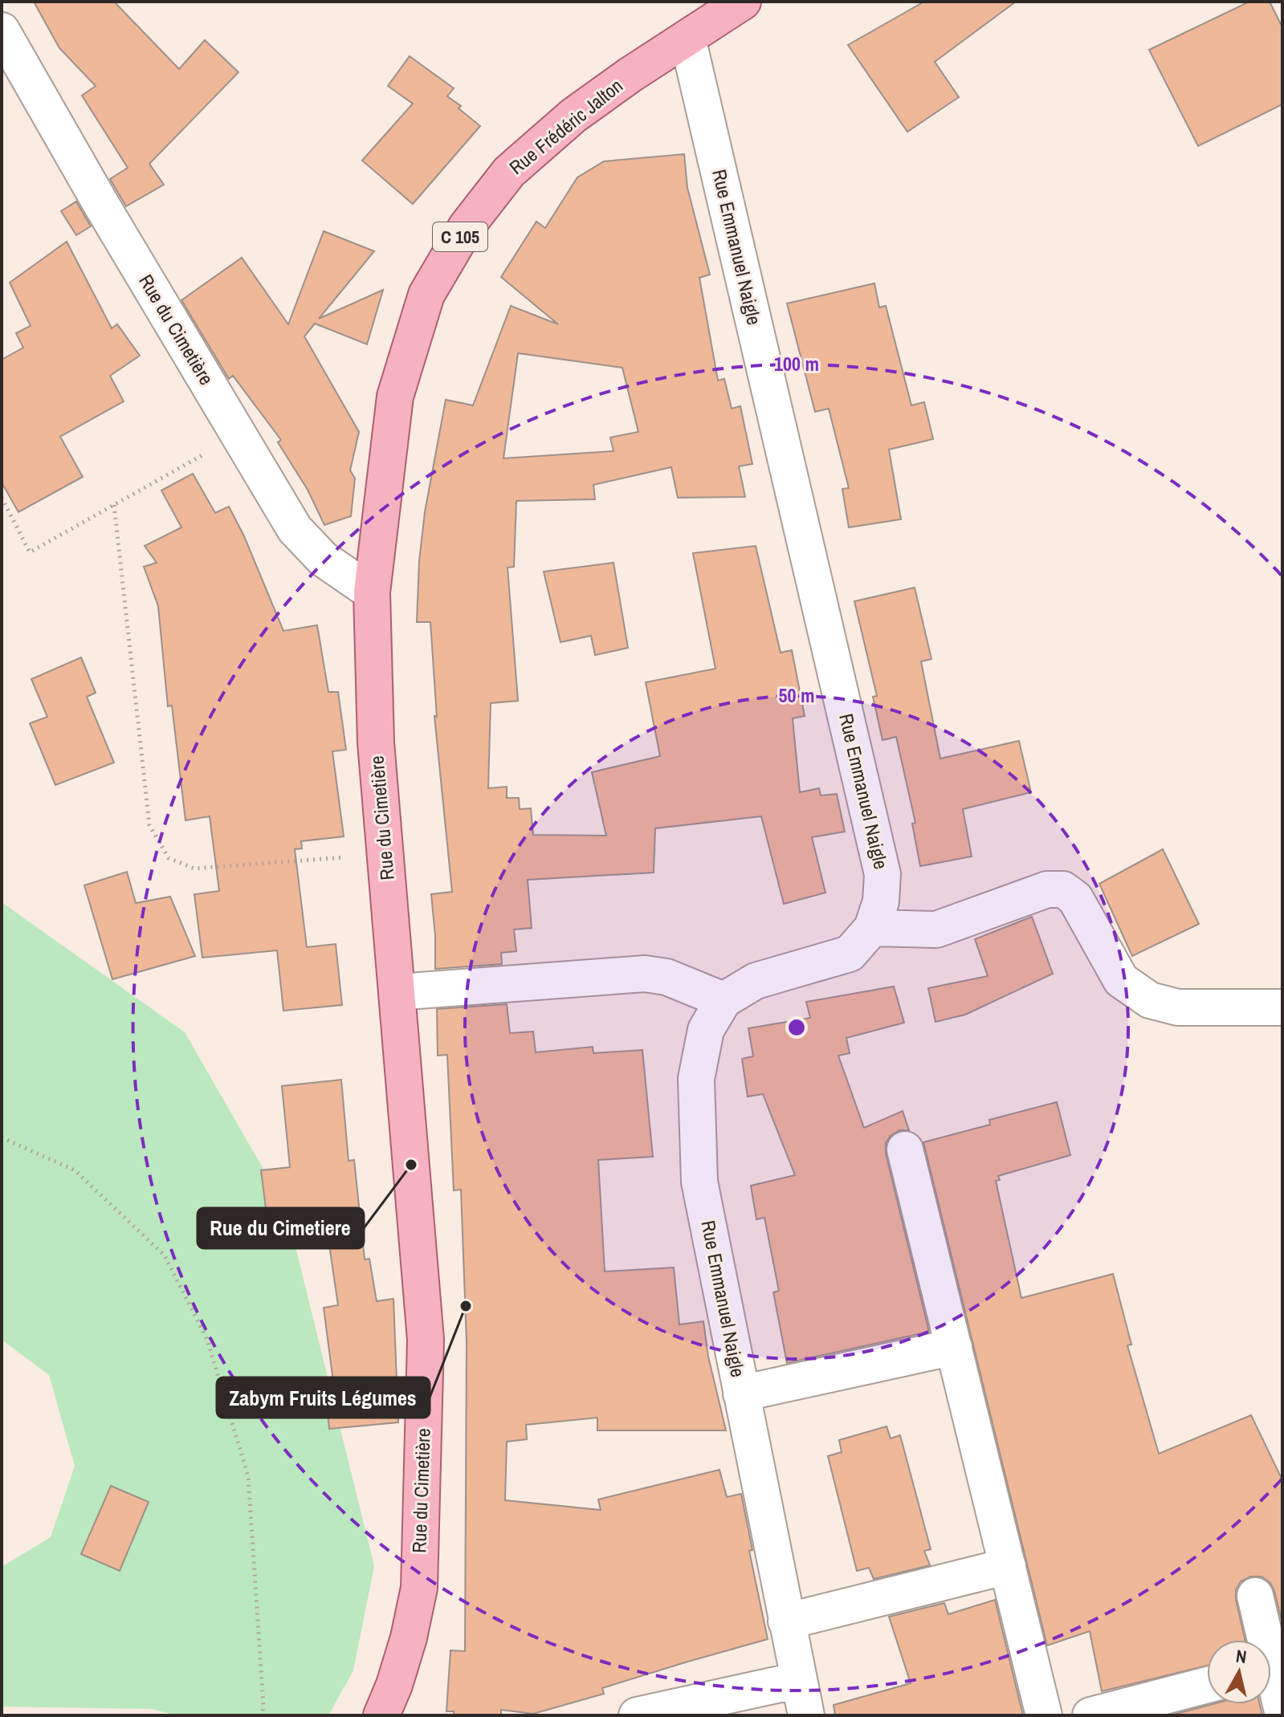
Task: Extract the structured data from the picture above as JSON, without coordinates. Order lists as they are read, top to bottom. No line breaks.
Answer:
{"streets":{"main road":["Rue Frédéric Jalton","C 105","Rue du Cimetière"],"street":["Rue Emmanuel Naigle"]},"crossings":[["Rue Frédéric Jalton","Rue Emmanuel Naigle"],["Rue Frédéric Jalton","Rue du Cimetière"]],"places":["Rue du Cimetiere","Zabym Fruits Légumes"],"north":"top","rings":["100 m","50 m"]}
